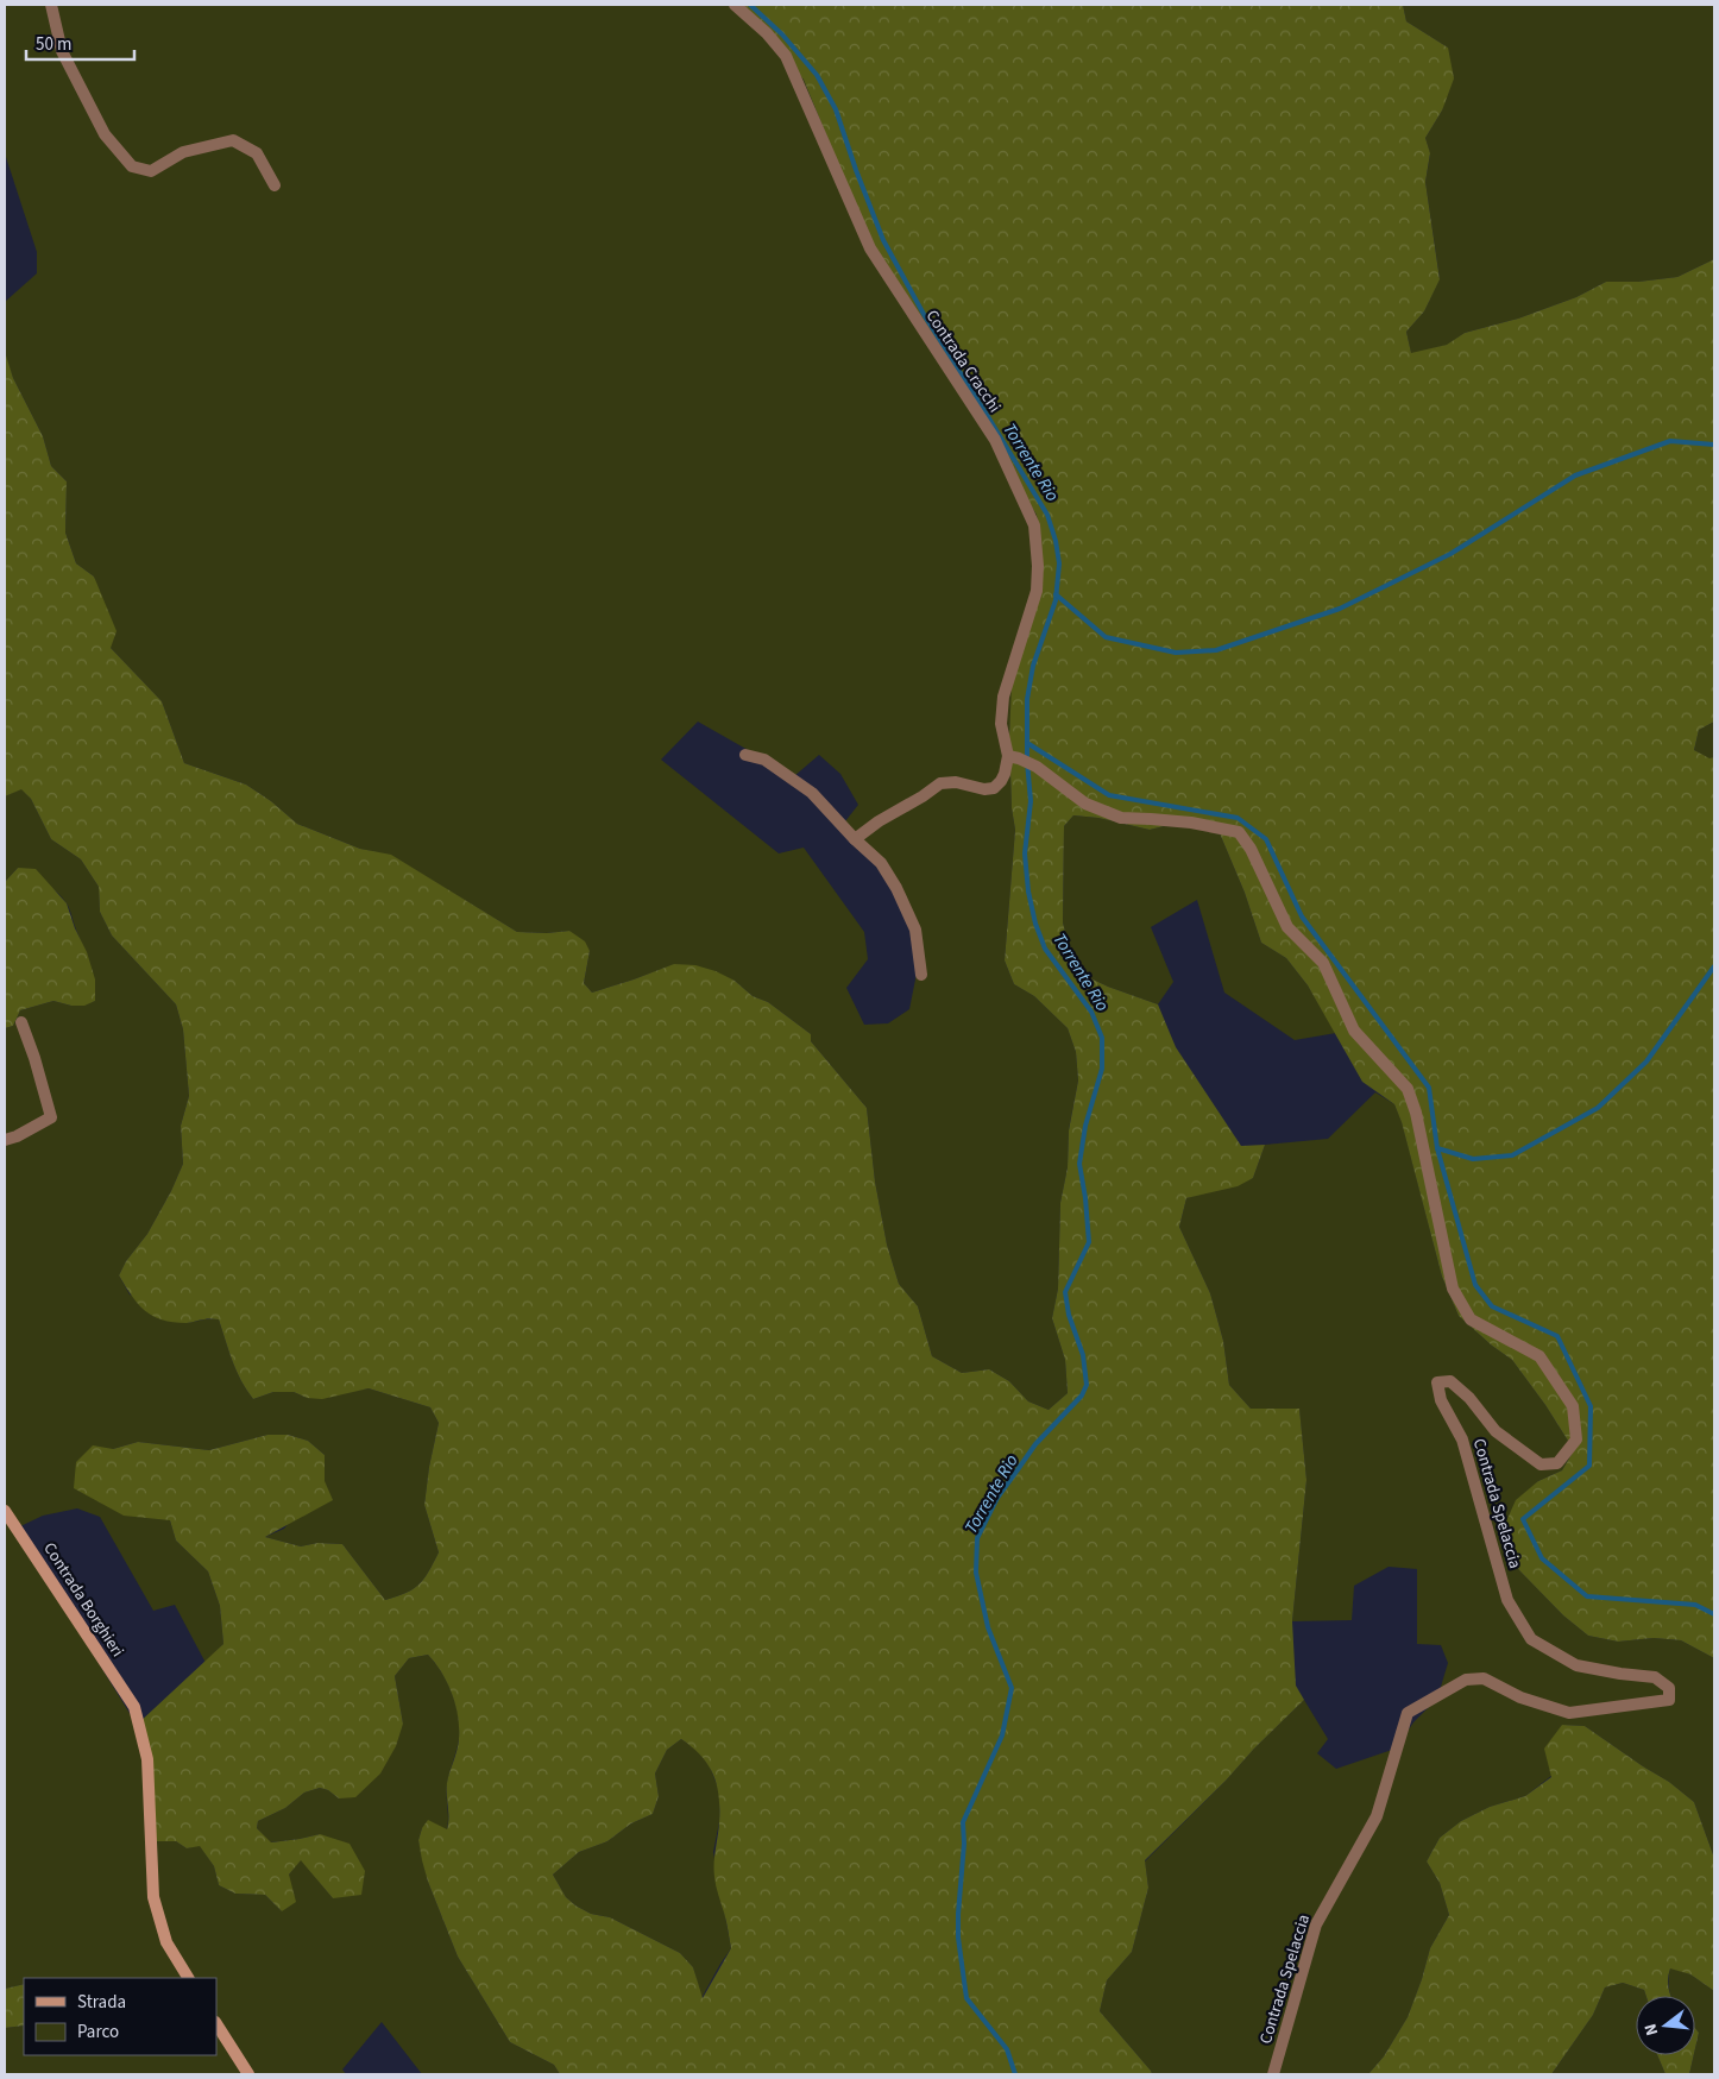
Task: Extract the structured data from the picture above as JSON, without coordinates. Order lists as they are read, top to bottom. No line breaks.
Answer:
{"streets":{"street":["Contrada Cracchi","Contrada Spelaccia","Contrada Borghieri"]},"crossings":[["Contrada Cracchi","Contrada Spelaccia"]],"water":["Torrente Rio"],"legend":["Strada","Parco"],"scale_bar":"50 m","north":"left"}
